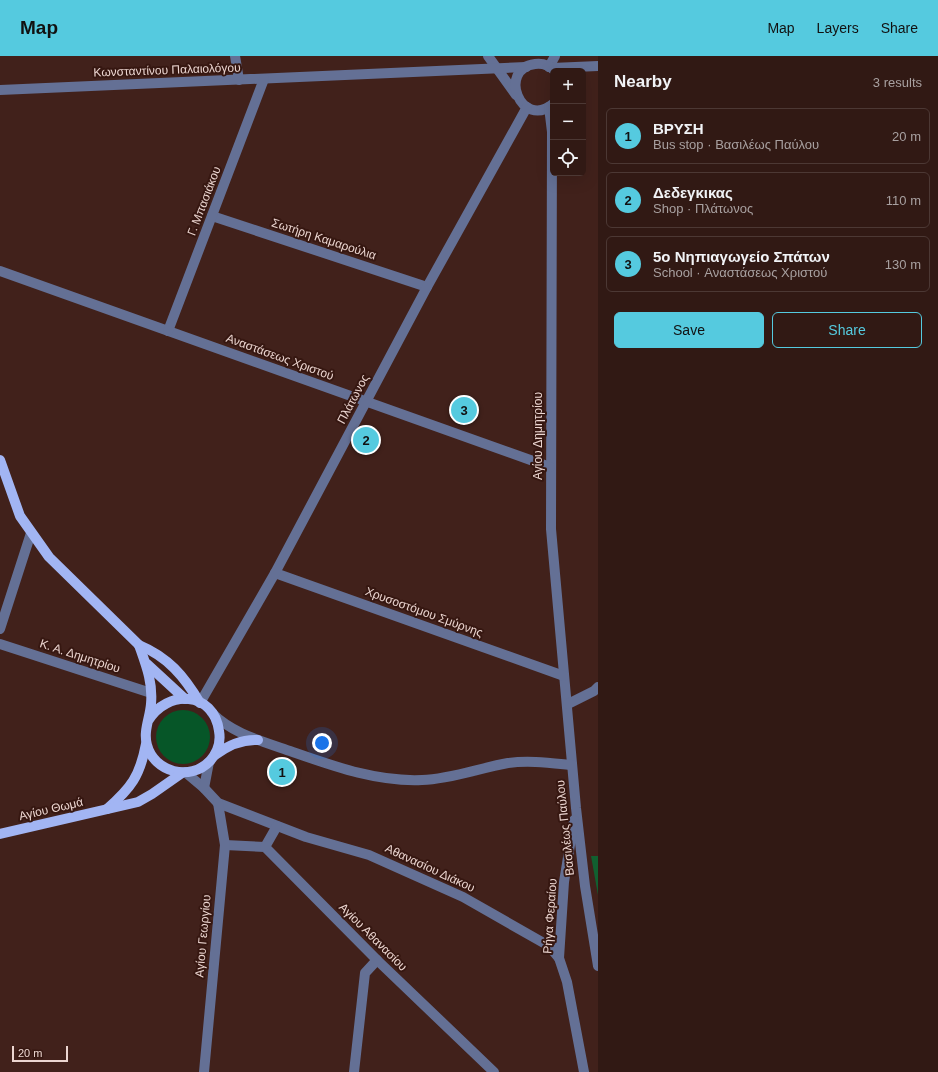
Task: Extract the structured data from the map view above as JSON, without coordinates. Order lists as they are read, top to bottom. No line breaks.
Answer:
{"streets":{"main road":["Αγίου Θωμά","Βασιλέως Παύλου"],"street":["Κωνσταντίνου Παλαιολόγου","Γ. Μπασιάκου","Σωτήρη Καμαρούλια","Αναστάσεως Χριστού","Πλάτωνος","Αγίου Δημητρίου","Χρυσοστόμου Σμύρνης","Κ. Α. Δημητρίου","Αθανασίου Διάκου","Ρήγα Φεραίου","Αγίου Γεωργίου","Αγίου Αθανασίου"]},"crossings":[["Κωνσταντίνου Παλαιολόγου","Γ. Μπασιάκου"],["Γ. Μπασιάκου","Σωτήρη Καμαρούλια"],["Γ. Μπασιάκου","Αναστάσεως Χριστού"],["Σωτήρη Καμαρούλια","Πλάτωνος"],["Αναστάσεως Χριστού","Πλάτωνος"],["Αναστάσεως Χριστού","Αγίου Δημητρίου"],["Πλάτωνος","Χρυσοστόμου Σμύρνης"],["Πλάτωνος","Αγίου Θωμά"],["Πλάτωνος","Βασιλέως Παύλου"],["Πλάτωνος","Αθανασίου Διάκου"],["Αγίου Δημητρίου","Χρυσοστόμου Σμύρνης"],["Αγίου Δημητρίου","Βασιλέως Παύλου"],["Αγίου Θωμά","Βασιλέως Παύλου"],["Αγίου Θωμά","Αθανασίου Διάκου"],["Βασιλέως Παύλου","Αθανασίου Διάκου"],["Βασιλέως Παύλου","Ρήγα Φεραίου"],["Αθανασίου Διάκου","Ρήγα Φεραίου"],["Αθανασίου Διάκου","Αγίου Γεωργίου"]],"scale_bar":"20 m","page":{"header":"Map","nav":["Map","Layers","Share"],"heading":["Nearby","3 results"],"map_buttons":["+","−"],"list":[{"mark":"1","name":"ΒΡΥΣΗ","note":"Bus stop · Βασιλέως Παύλου","value":"20 m"},{"mark":"2","name":"Δεδεγκικας","note":"Shop · Πλάτωνος","value":"110 m"},{"mark":"3","name":"5ο Νηπιαγωγείο Σπάτων","note":"School · Αναστάσεως Χριστού","value":"130 m"}],"buttons":["Save","Share"],"pins":["3","2","1"],"scale":"20 m"}}
